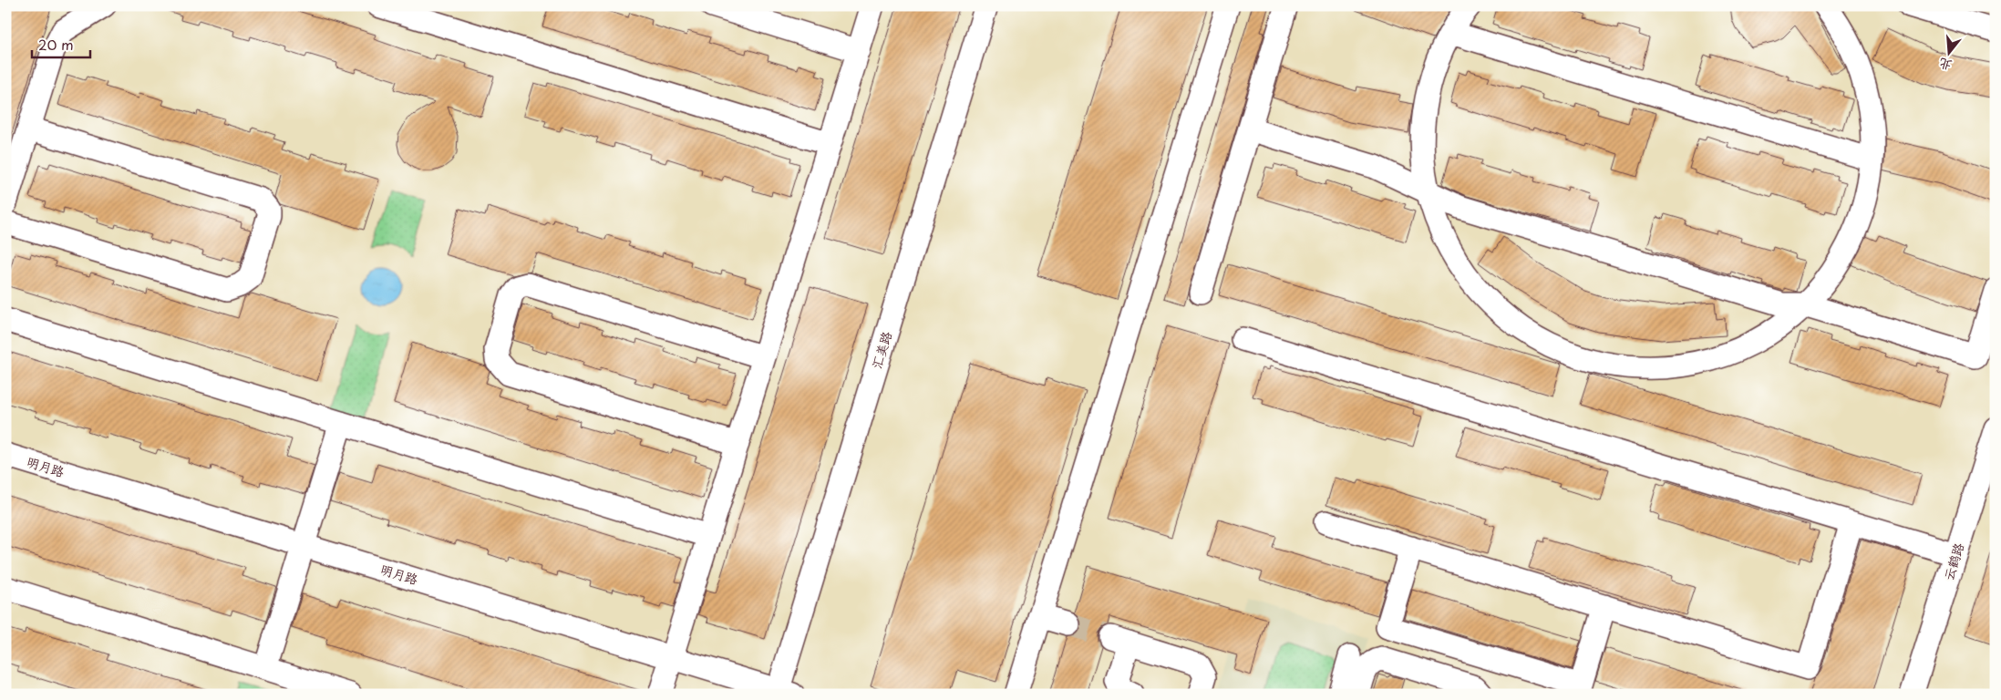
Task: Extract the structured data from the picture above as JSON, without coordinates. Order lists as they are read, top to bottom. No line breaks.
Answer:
{"streets":{"street":["汇美路","明月路","云鹤路"]},"crossings":[["汇美路","明月路"]],"scale_bar":"20 m","north":"bottom"}
